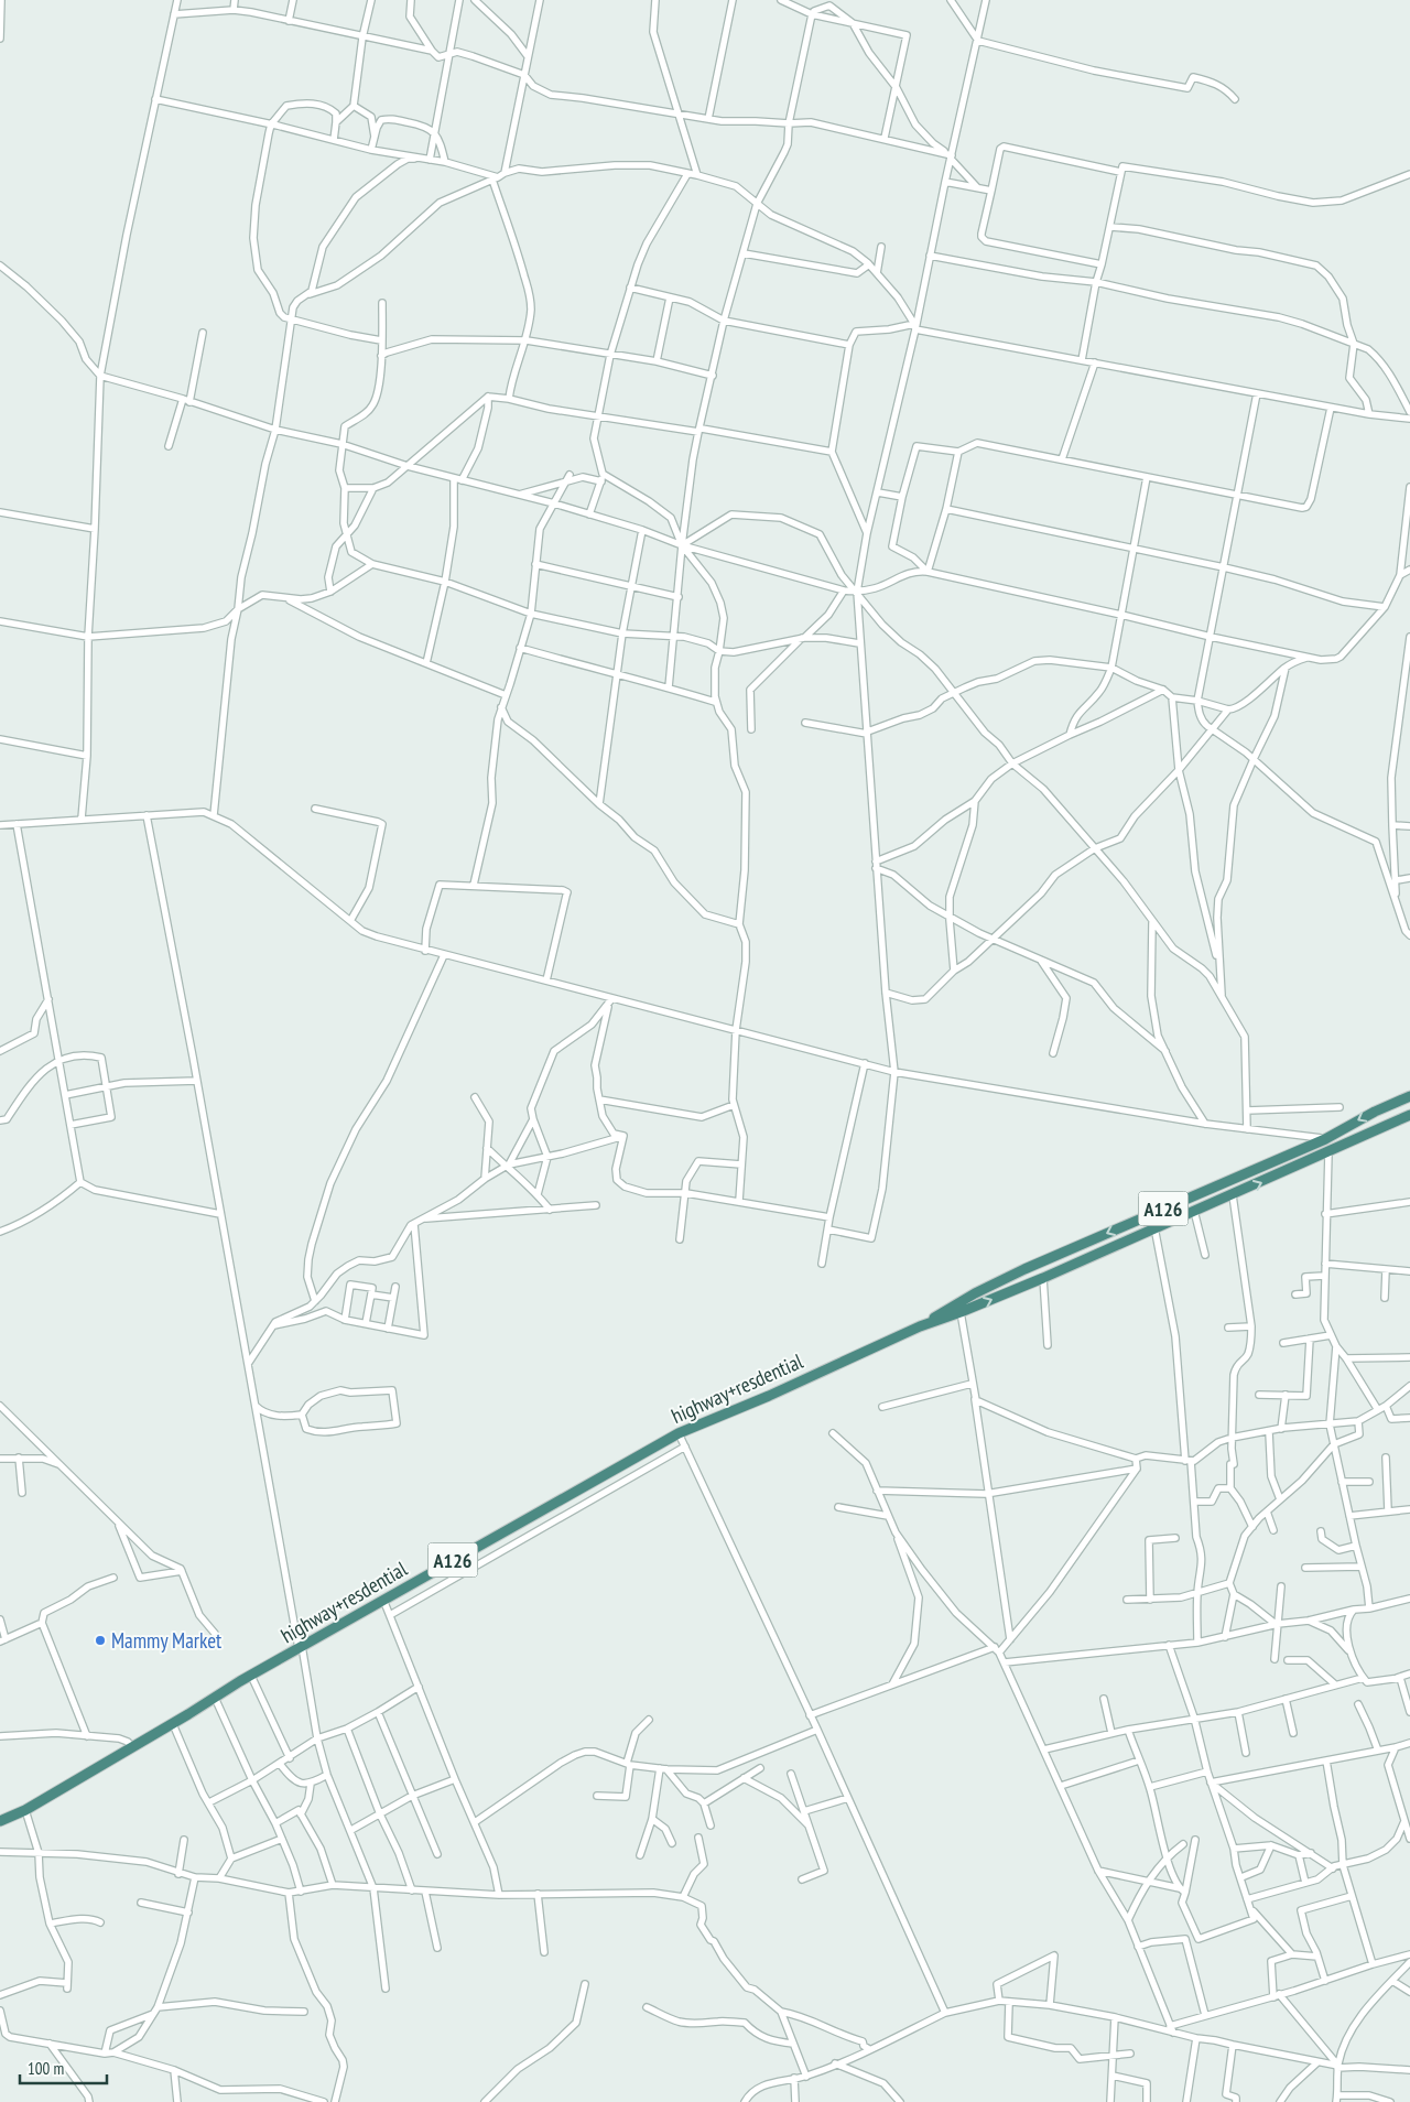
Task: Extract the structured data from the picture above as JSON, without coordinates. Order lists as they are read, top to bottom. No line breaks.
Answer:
{"streets":{"highway":["A126","highway+resdential"]},"crossings":[["A126","highway+resdential"]],"places":["Mammy Market"],"scale_bar":"100 m"}
